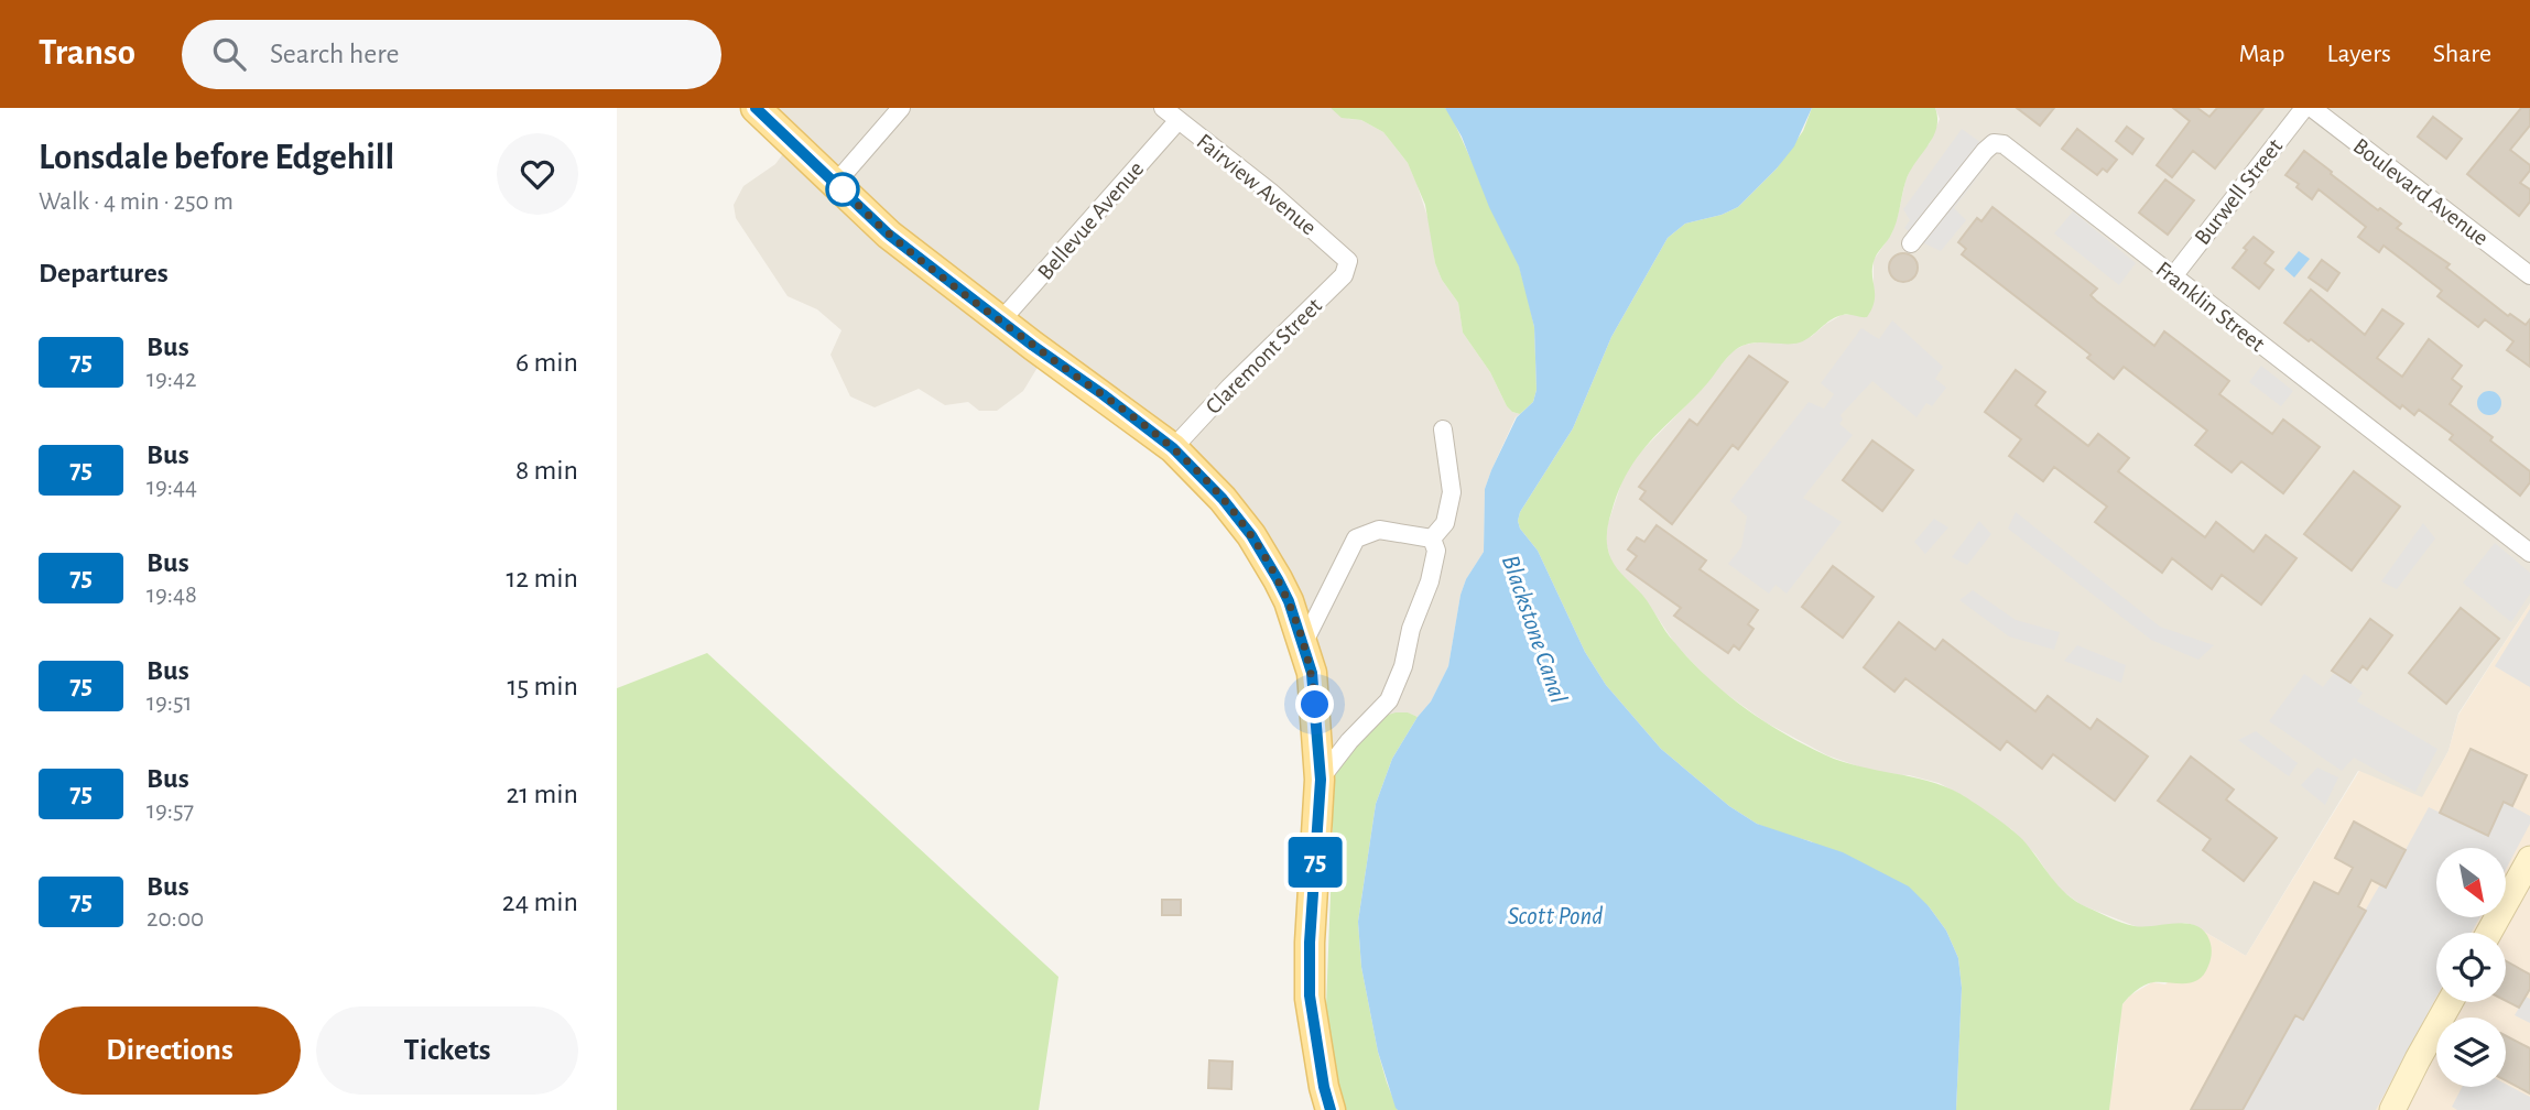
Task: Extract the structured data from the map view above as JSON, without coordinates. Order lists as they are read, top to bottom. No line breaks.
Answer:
{"streets":{"street":["Fairview Avenue","Burwell Street","Boulevard Avenue","Bellevue Avenue","Franklin Street","Claremont Street"]},"crossings":[["Fairview Avenue","Bellevue Avenue"],["Fairview Avenue","Claremont Street"],["Burwell Street","Franklin Street"]],"water":["Blackstone Canal","Scott Pond"],"lines":["bus line 75"],"north":"bottom right","page":{"header":"Transo","search":"Search here","nav":["Map","Layers","Share"],"heading":[["Lonsdale before Edgehill","Walk · 4 min · 250 m"],"Departures"],"on_map":"75","list":[{"mark":"75","name":"Bus","note":"19:42","value":"6 min"},{"mark":"75","name":"Bus","note":"19:44","value":"8 min"},{"mark":"75","name":"Bus","note":"19:48","value":"12 min"},{"mark":"75","name":"Bus","note":"19:51","value":"15 min"},{"mark":"75","name":"Bus","note":"19:57","value":"21 min"},{"mark":"75","name":"Bus","note":"20:00","value":"24 min"}],"buttons":["Directions","Tickets"]}}
